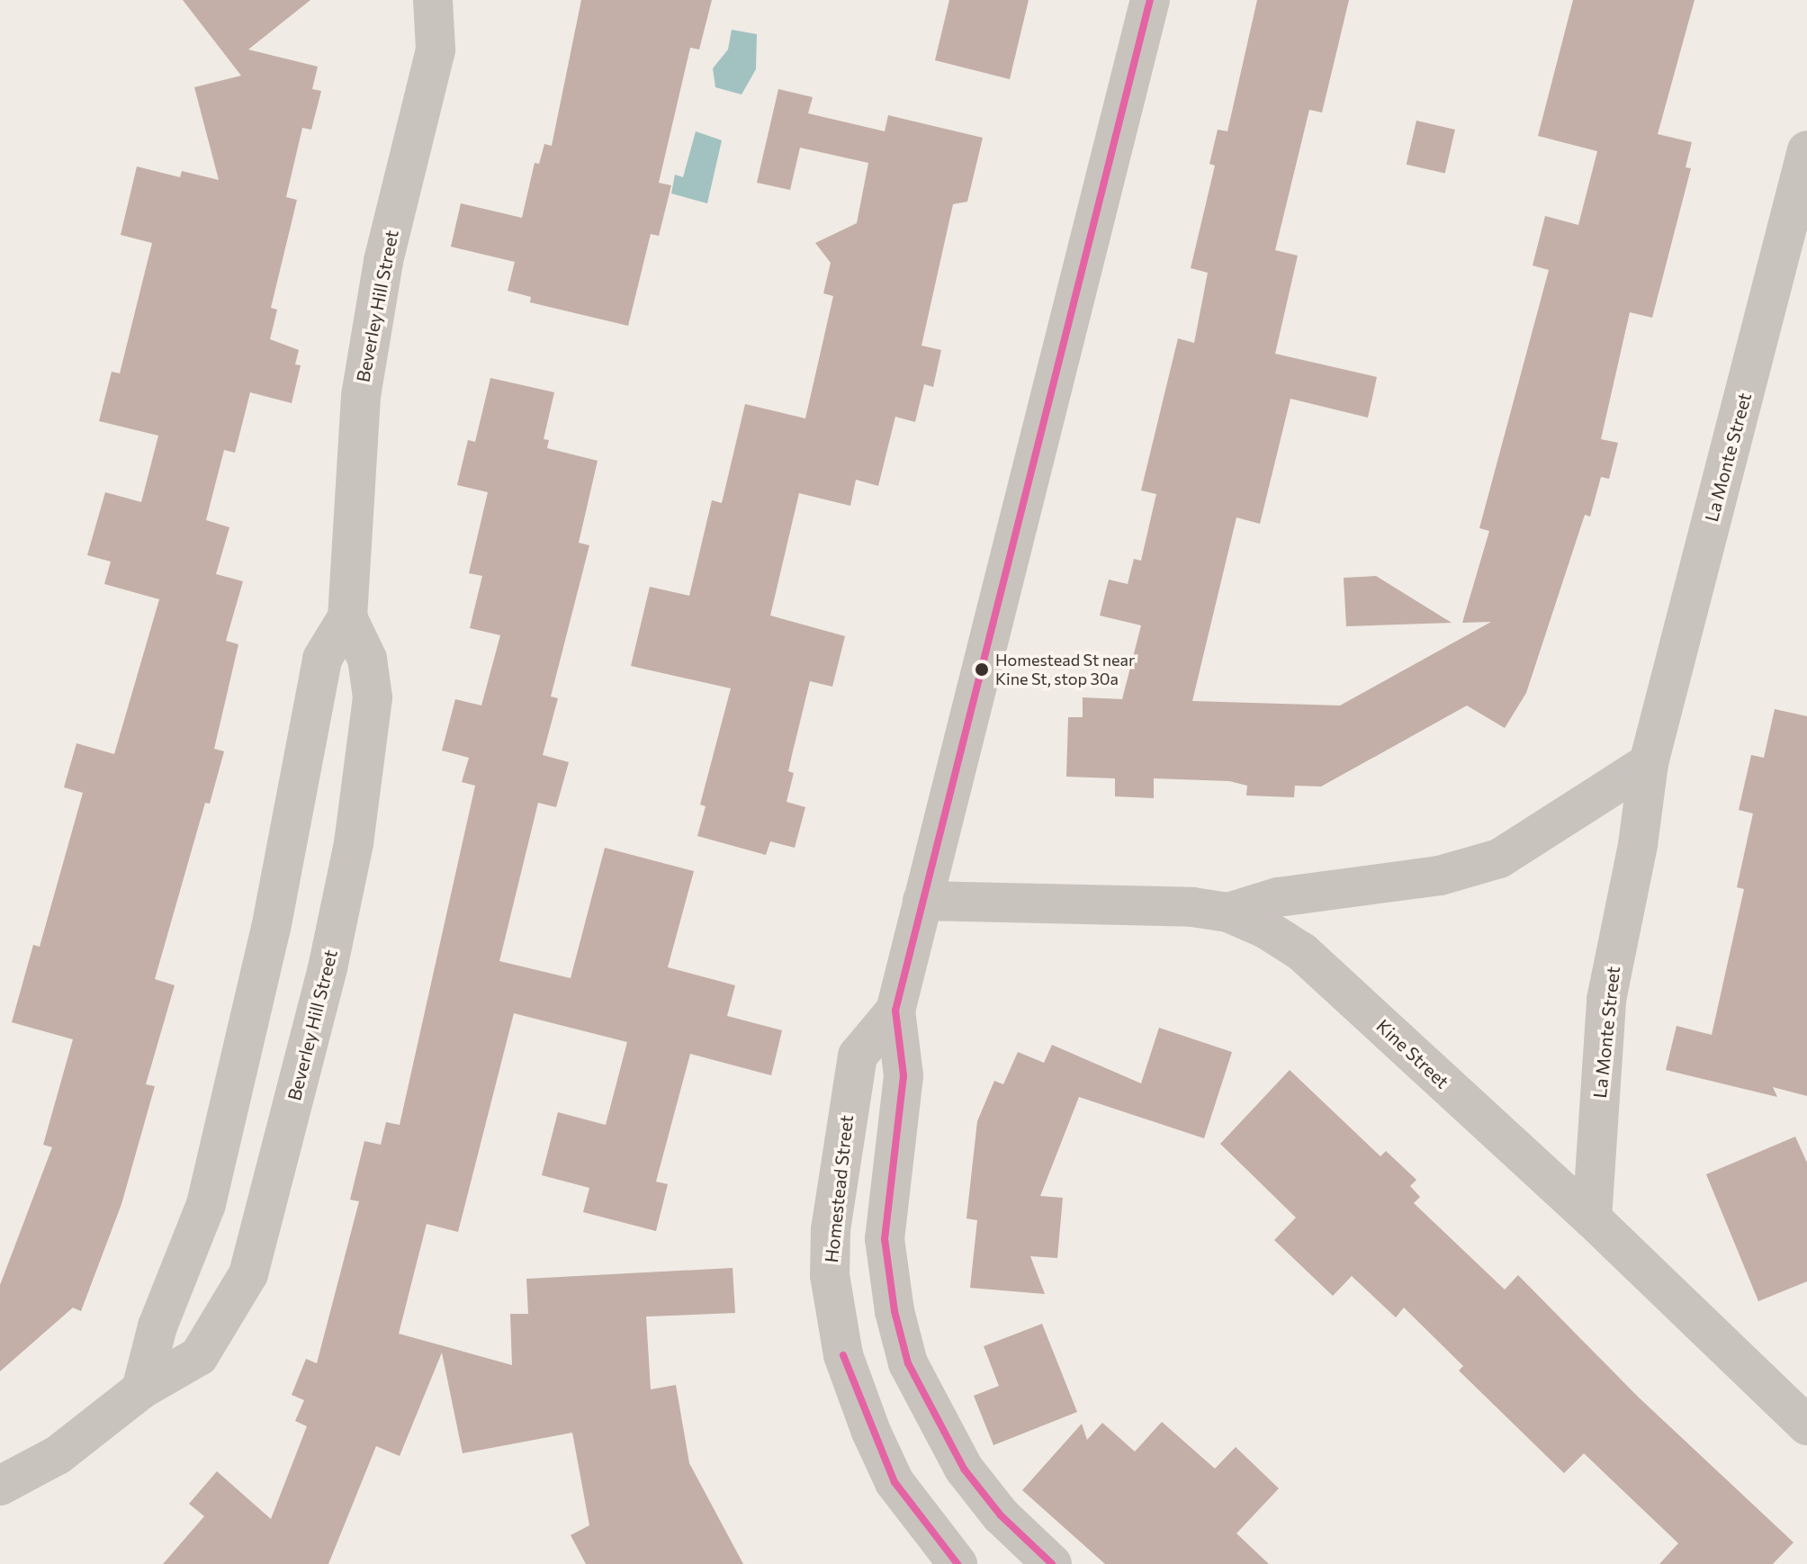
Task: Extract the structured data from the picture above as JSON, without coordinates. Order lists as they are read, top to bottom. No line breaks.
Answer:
{"streets":{"street":["Beverley Hill Street","La Monte Street","Kine Street","Homestead Street"]},"crossings":[["La Monte Street","Kine Street"],["Kine Street","Homestead Street"]],"places":["Homestead St near Kine St, stop 30a"]}
